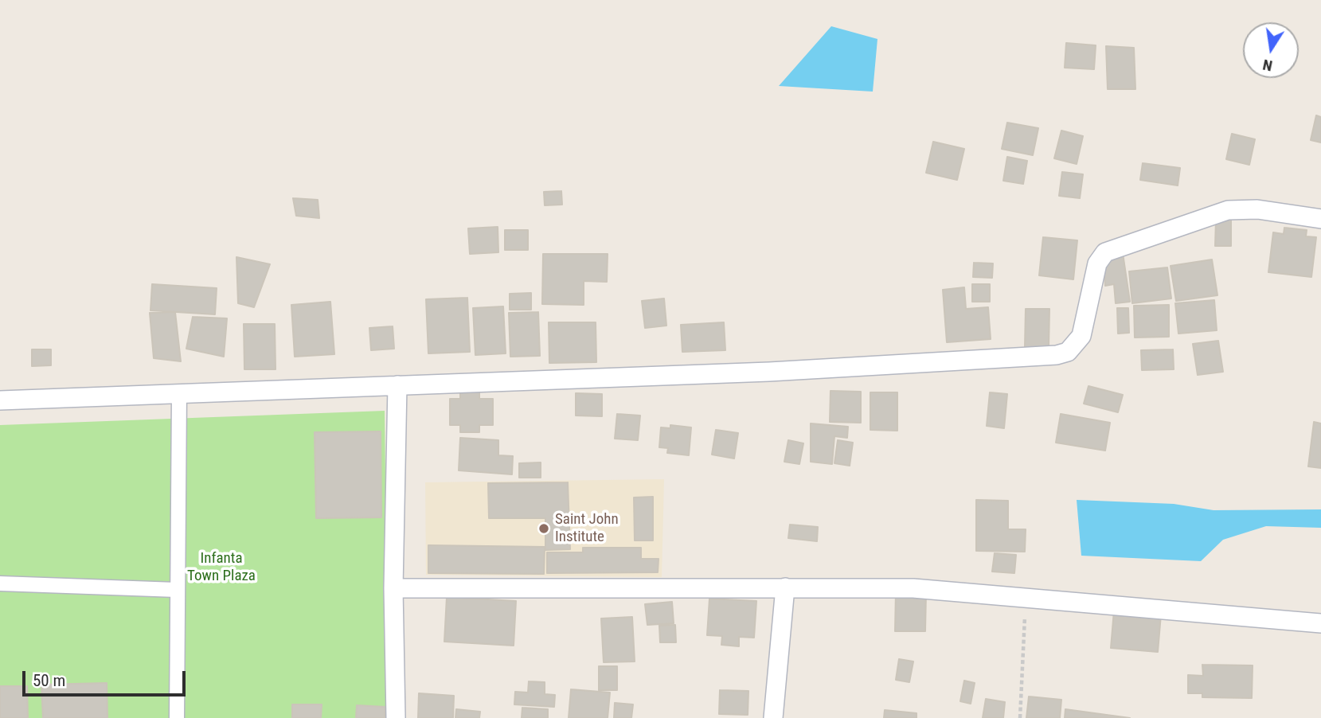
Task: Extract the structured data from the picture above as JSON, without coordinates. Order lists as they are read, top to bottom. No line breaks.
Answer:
{"parks":["Infanta Town Plaza"],"places":["Saint John Institute"],"scale_bar":"50 m","north":"bottom"}
